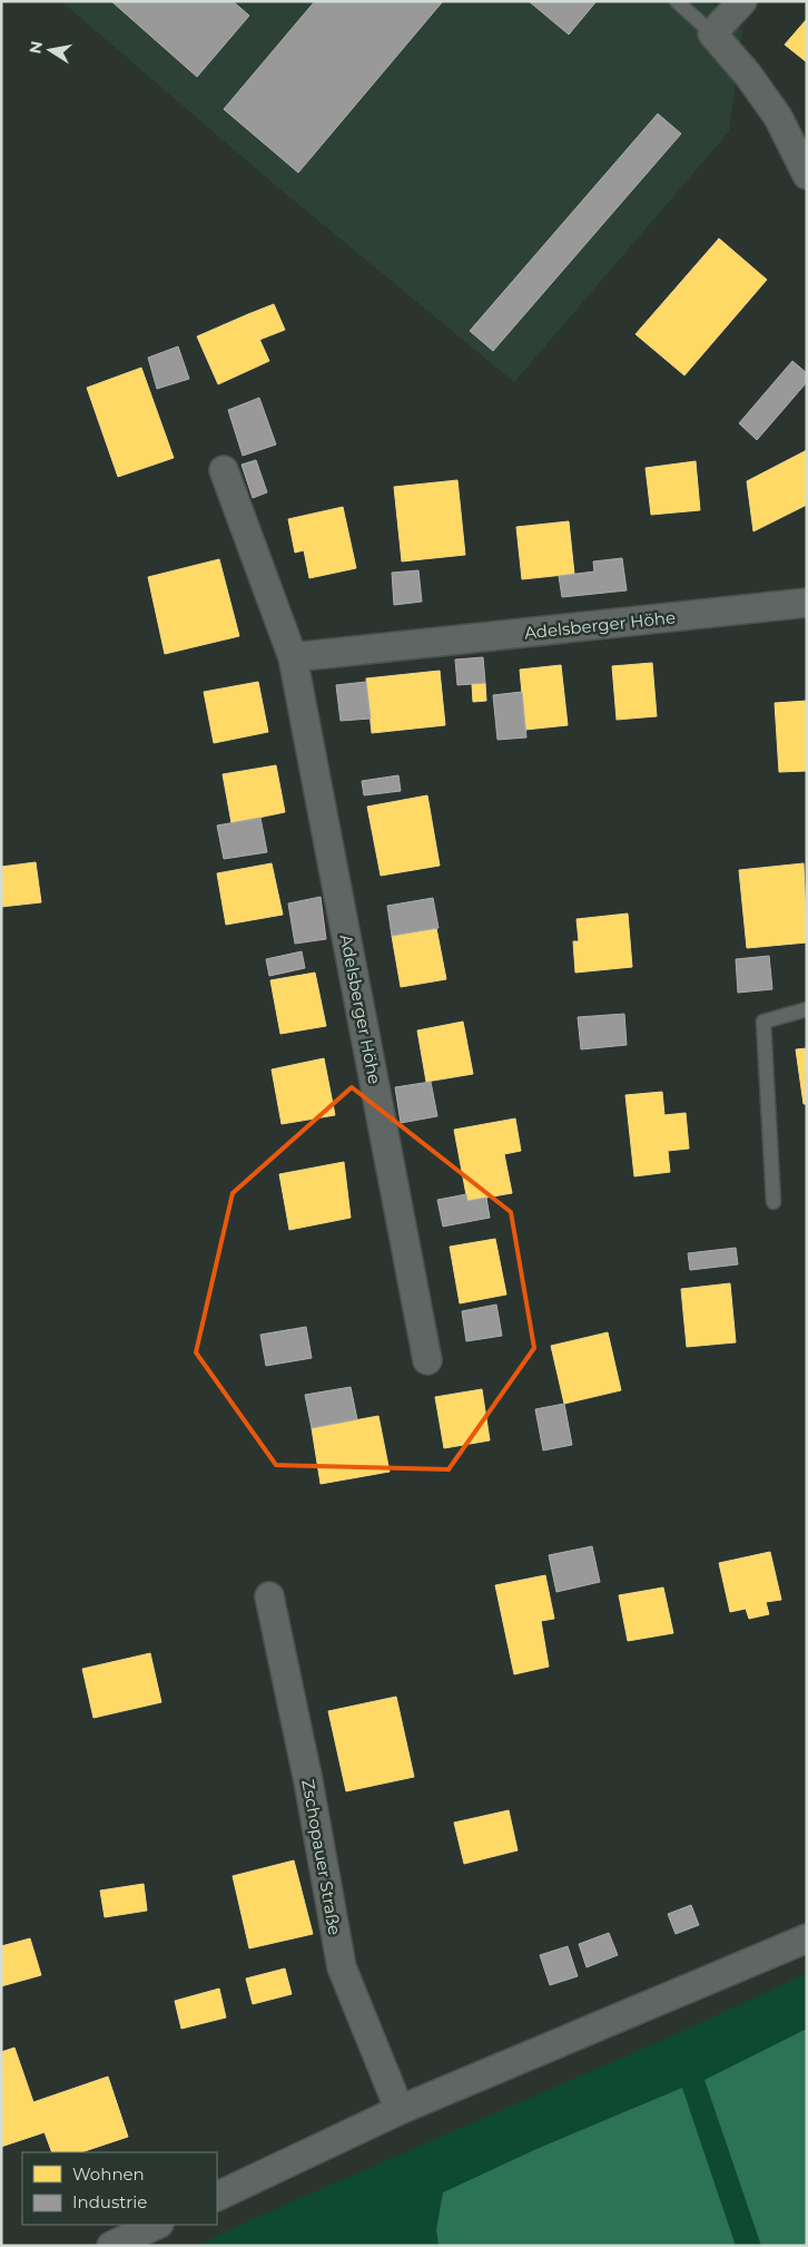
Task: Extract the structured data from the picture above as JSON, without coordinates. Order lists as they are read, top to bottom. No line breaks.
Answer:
{"streets":{"street":["Adelsberger Höhe","Zschopauer Straße"]},"legend":["Wohnen","Industrie"],"north":"left"}
